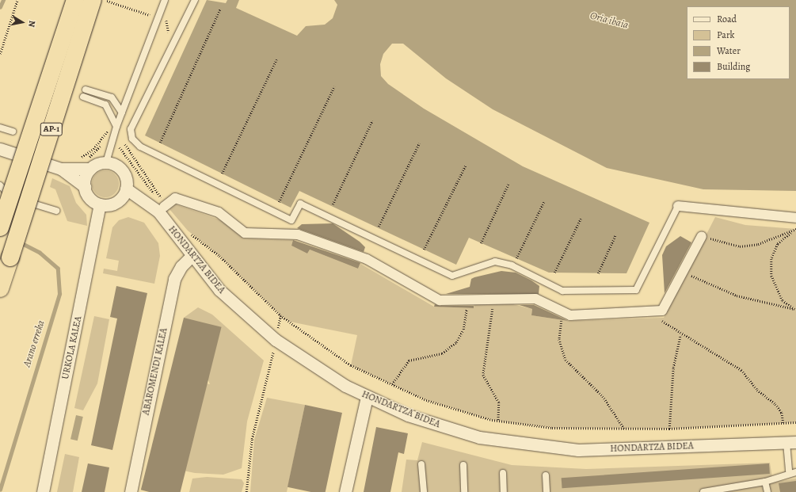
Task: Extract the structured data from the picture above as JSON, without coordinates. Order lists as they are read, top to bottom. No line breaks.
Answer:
{"streets":{"highway":["AP-1"],"street":["HONDARTZA BIDEA","URKOLA KALEA","ABAROMENDI KALEA"]},"crossings":[["HONDARTZA BIDEA","URKOLA KALEA"],["HONDARTZA BIDEA","ABAROMENDI KALEA"]],"water":["Oria ibaia","Arano erreka"],"legend":["Road","Park","Water","Building"],"north":"right"}
